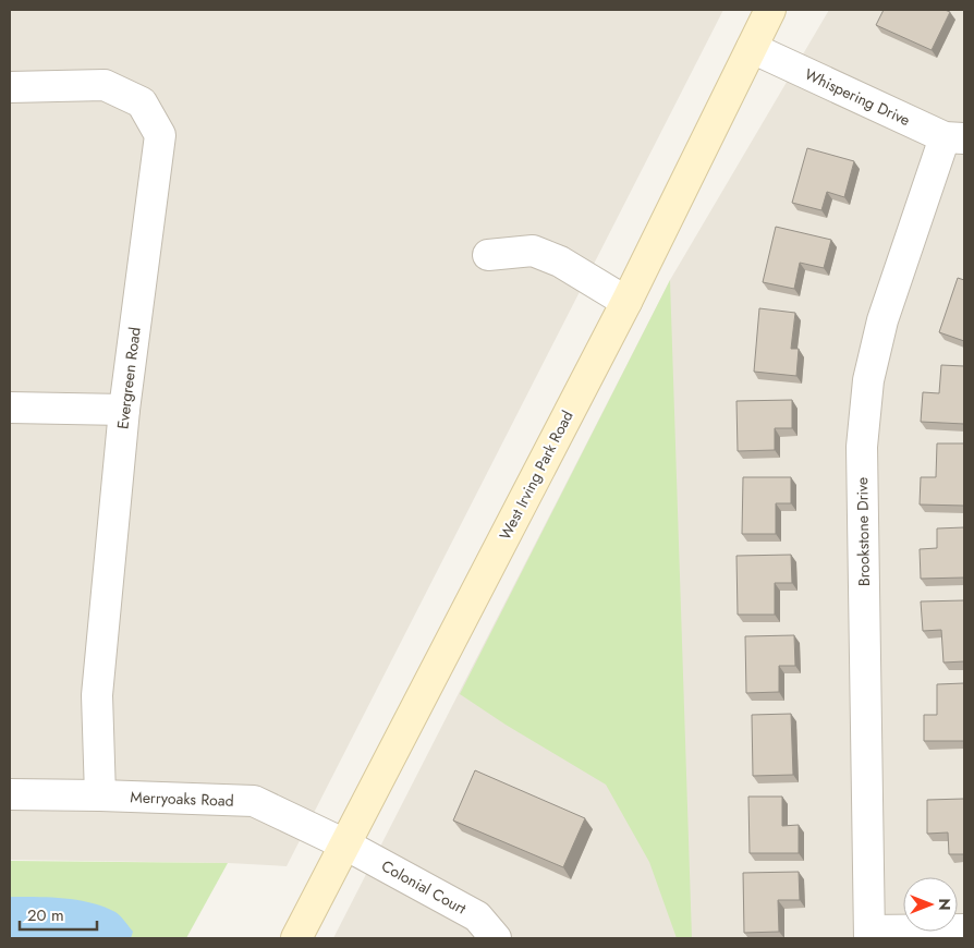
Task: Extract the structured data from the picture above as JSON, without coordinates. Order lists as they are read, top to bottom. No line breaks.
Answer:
{"streets":{"main road":["West Irving Park Road"],"street":["Whispering Drive","Evergreen Road","Brookstone Drive","Merryoaks Road","Colonial Court"]},"crossings":[["Whispering Drive","West Irving Park Road"],["Whispering Drive","Brookstone Drive"],["Evergreen Road","Merryoaks Road"],["West Irving Park Road","Merryoaks Road"],["West Irving Park Road","Colonial Court"],["Merryoaks Road","Colonial Court"]],"scale_bar":"20 m","north":"right"}
